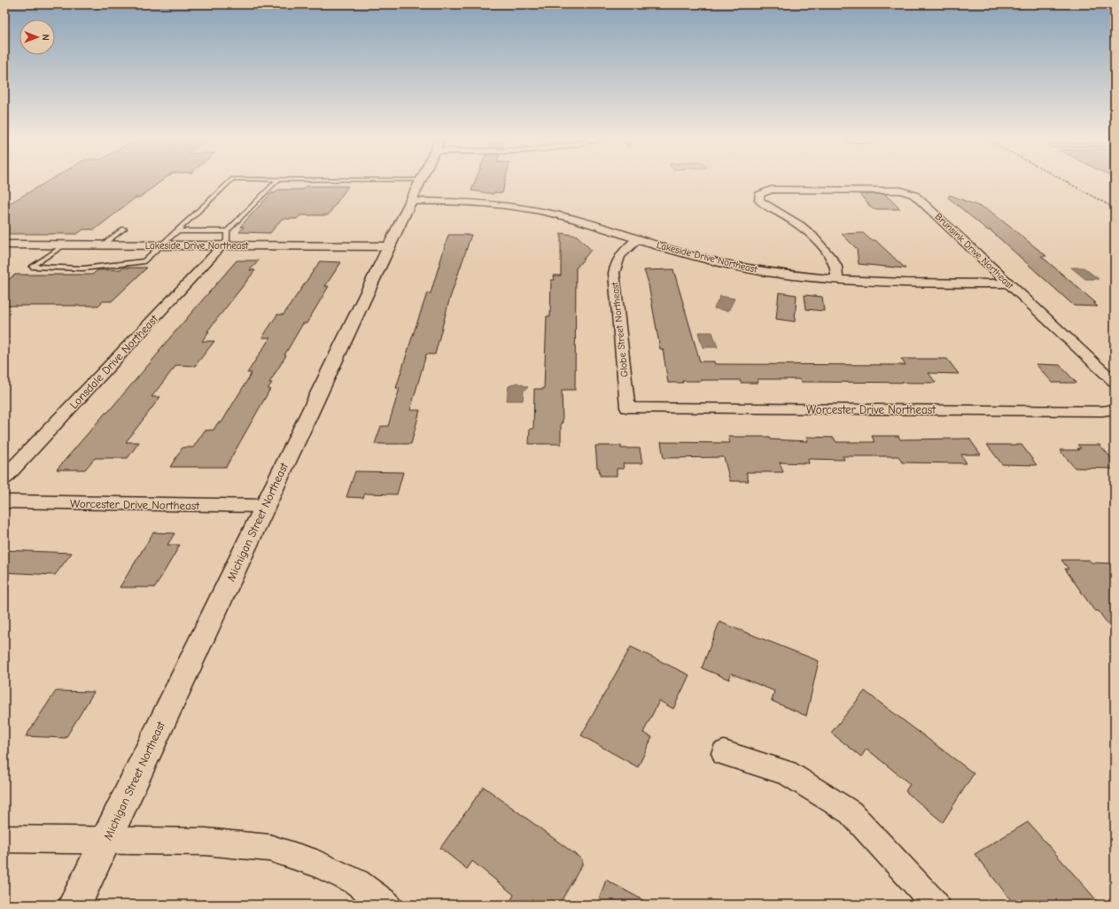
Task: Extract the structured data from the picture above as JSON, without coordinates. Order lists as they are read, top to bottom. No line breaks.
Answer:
{"streets":{"main road":["Lakeside Drive Northeast","Michigan Street Northeast"],"street":["Brunsink Drive Northeast","Globe Street Northeast","Lonsdale Drive Northeast","Worcester Drive Northeast"]},"crossings":[["Lakeside Drive Northeast","Brunsink Drive Northeast"],["Lakeside Drive Northeast","Globe Street Northeast"],["Lakeside Drive Northeast","Lonsdale Drive Northeast"],["Lakeside Drive Northeast","Michigan Street Northeast"],["Globe Street Northeast","Worcester Drive Northeast"],["Worcester Drive Northeast","Michigan Street Northeast"]],"north":"right"}
